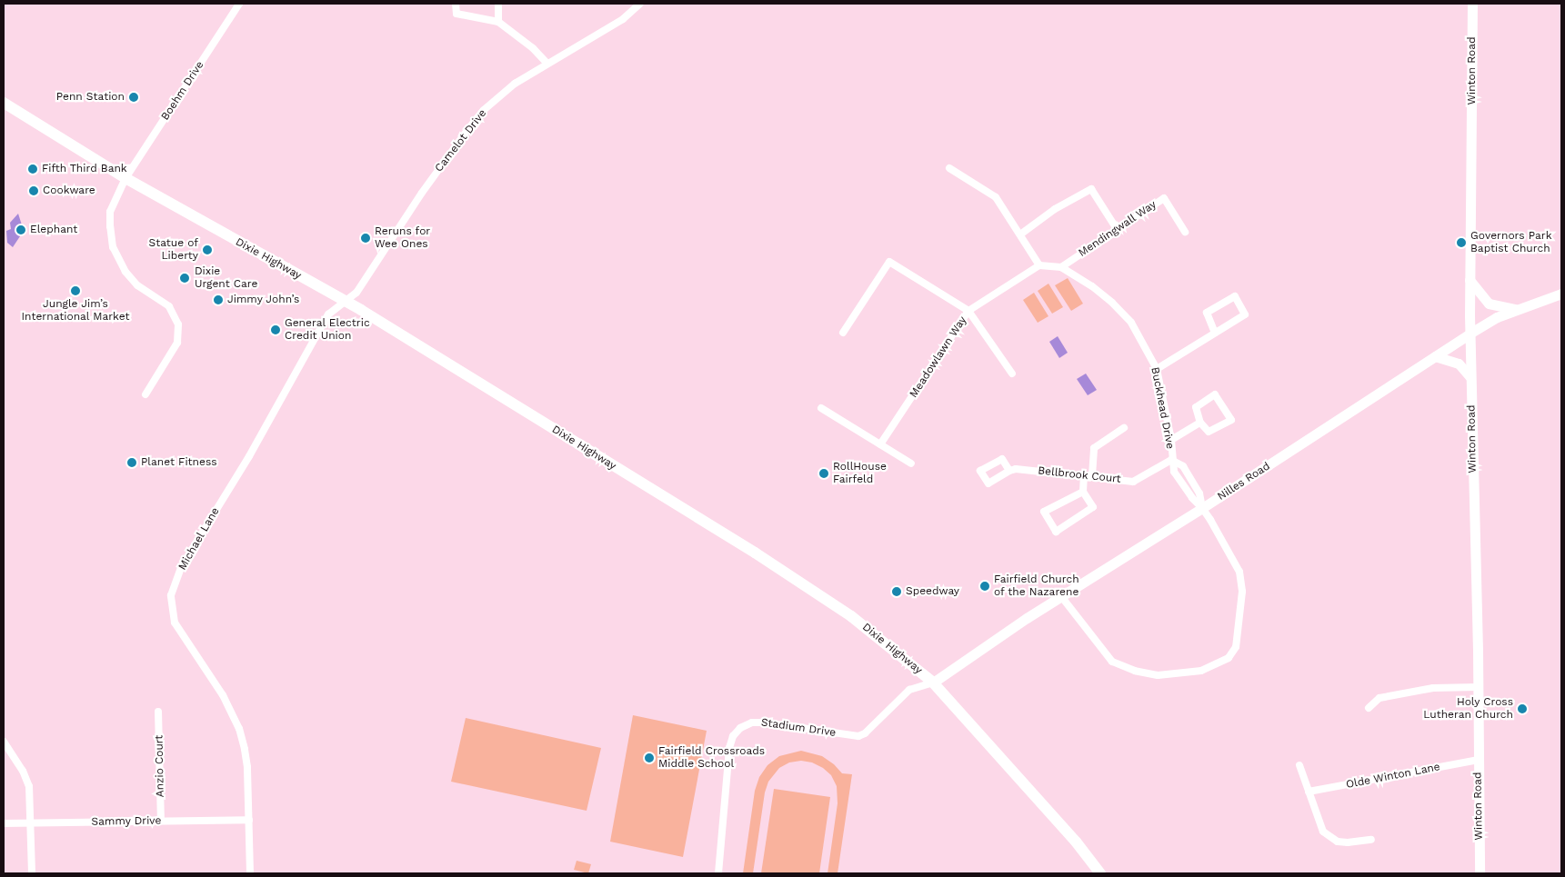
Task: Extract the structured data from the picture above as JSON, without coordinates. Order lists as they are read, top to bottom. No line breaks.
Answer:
{"streets":{"main road":["Dixie Highway"],"street":["Winton Road","Boehm Drive","Camelot Drive","Mendingwall Way","Meadowlawn Way","Buckhead Drive","Bellbrook Court","Nilles Road","Michael Lane","Stadium Drive","Anzio Court","Olde Winton Lane","Sammy Drive"]},"crossings":[["Winton Road","Nilles Road"],["Winton Road","Olde Winton Lane"],["Boehm Drive","Dixie Highway"],["Camelot Drive","Dixie Highway"],["Camelot Drive","Michael Lane"],["Mendingwall Way","Buckhead Drive"],["Dixie Highway","Nilles Road"],["Dixie Highway","Michael Lane"],["Dixie Highway","Stadium Drive"],["Buckhead Drive","Bellbrook Court"],["Buckhead Drive","Nilles Road"],["Nilles Road","Stadium Drive"],["Michael Lane","Sammy Drive"],["Anzio Court","Sammy Drive"]],"places":["Penn Station","Fifth Third Bank","Cookware","Elephant","Reruns for Wee Ones","Governors Park Baptist Church","Statue of Liberty","Dixie Urgent Care","Jungle Jim’s International Market","Jimmy John’s","General Electric Credit Union","Planet Fitness","RollHouse Fairfeld","Fairfield Church of the Nazarene","Speedway","Holy Cross Lutheran Church","Fairfield Crossroads Middle School"]}
